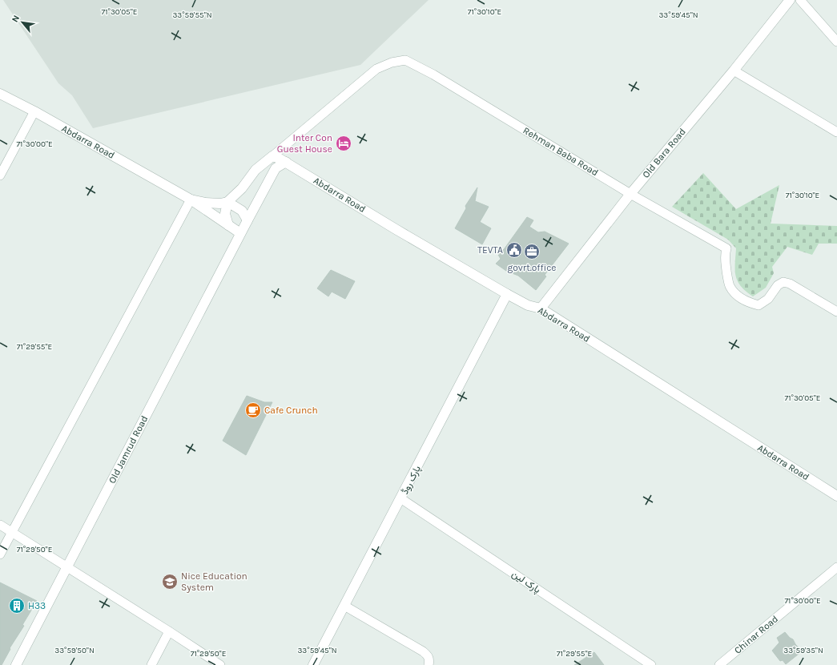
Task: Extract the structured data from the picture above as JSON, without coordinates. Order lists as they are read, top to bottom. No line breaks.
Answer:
{"streets":{"street":["Abdarra Road","Rehman Baba Road","Old Bara Road","Old Jamrud Road","پارک روڈ","پارک لین","Chinar Road"]},"crossings":[["Abdarra Road","Old Bara Road"],["Abdarra Road","Old Jamrud Road"],["Abdarra Road","پارک روڈ"],["Rehman Baba Road","Old Bara Road"],["پارک روڈ","پارک لین"]],"places":{"hotel":["Inter Con Guest House"],"public building":["TEVTA"],"office":["govrt.office"],"cafe":["Cafe Crunch"],"school or university":["Nice Education System"],"building":["H33"]},"north":"top left","coordinates":["71°30'05\"E","71°30'10\"E","33°59'55\"N","33°59'45\"N","71°30'00\"E","71°29'55\"E","71°29'50\"E","33°59'50\"N","33°59'35\"N"]}
